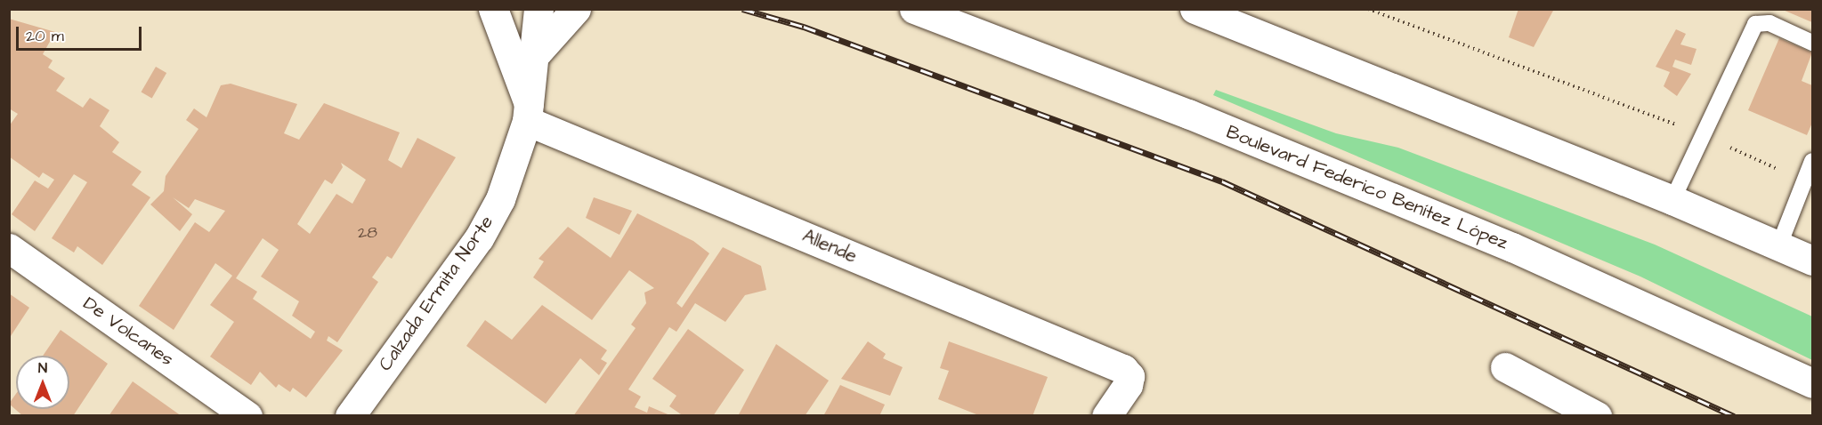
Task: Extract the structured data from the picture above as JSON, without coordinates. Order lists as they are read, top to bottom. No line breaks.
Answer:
{"streets":{"main road":["Boulevard Federico Benítez López","Allende","Calzada Ermita Norte","De Volcanes"]},"crossings":[["Allende","Calzada Ermita Norte"]],"house_numbers":["28"],"scale_bar":"20 m","north":"top"}
